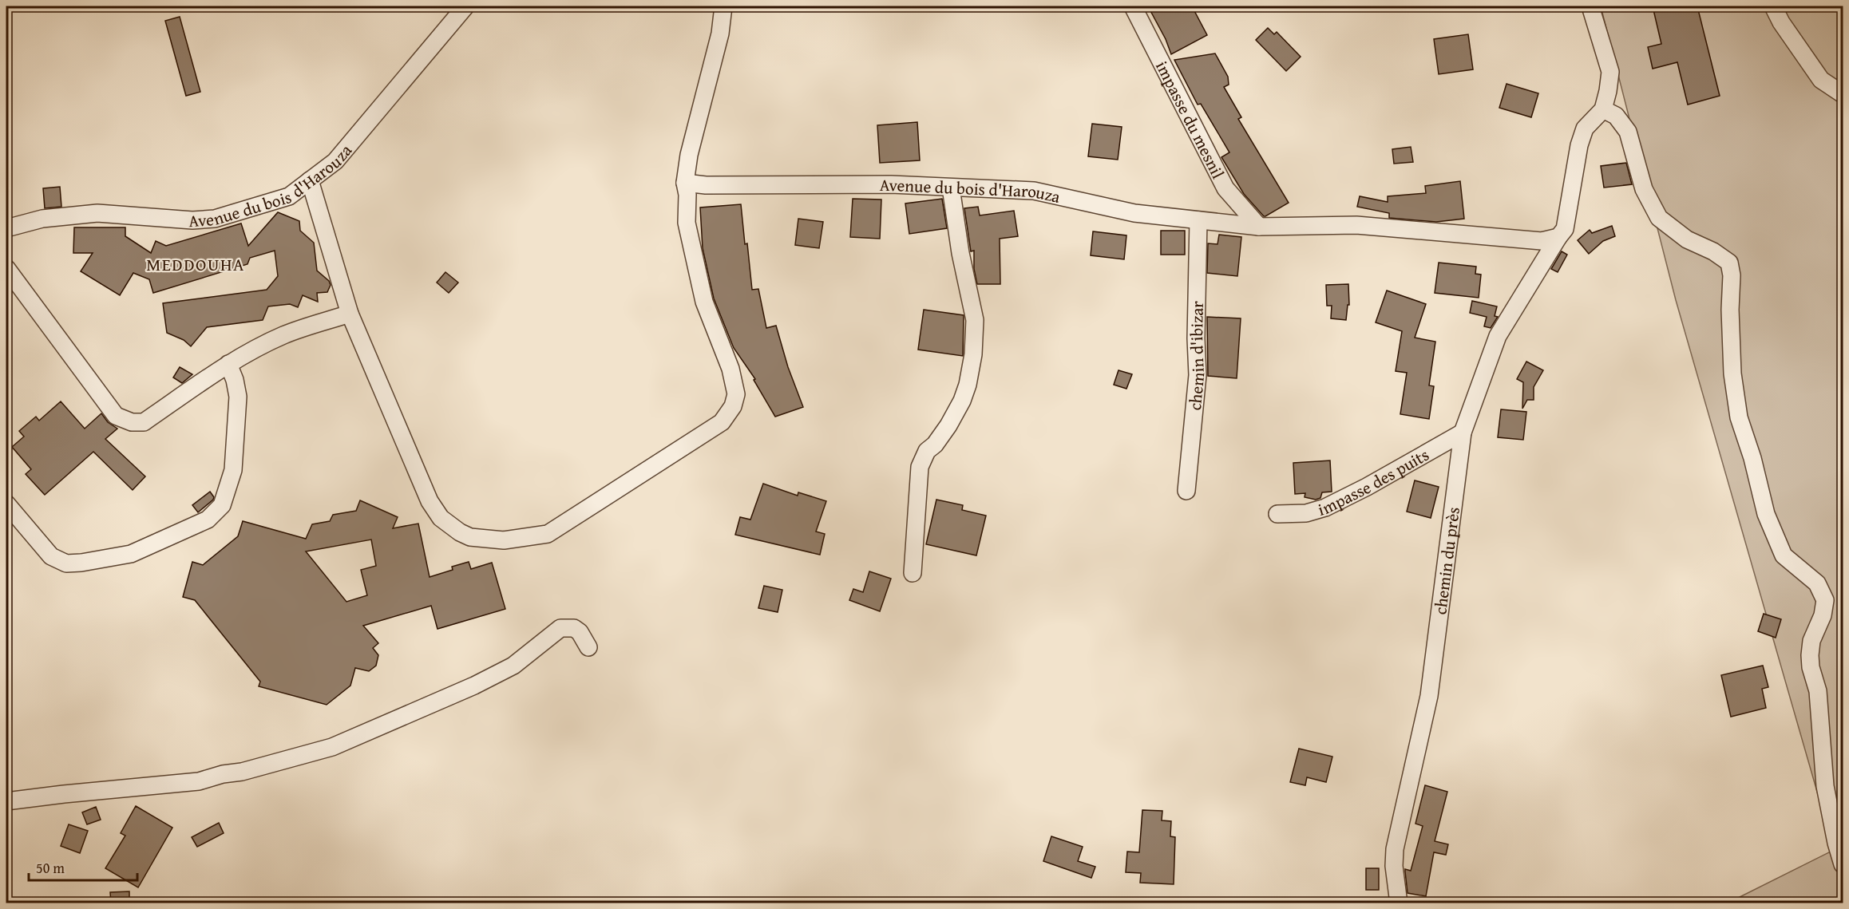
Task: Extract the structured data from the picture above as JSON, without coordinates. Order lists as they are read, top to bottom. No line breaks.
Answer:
{"streets":{"street":["impasse du mesnil","Avenue du bois d'Harouza","chemin d'ibizar","impasse des puits","chemin du près"]},"crossings":[["impasse du mesnil","Avenue du bois d'Harouza"],["Avenue du bois d'Harouza","chemin d'ibizar"],["Avenue du bois d'Harouza","chemin du près"],["impasse des puits","chemin du près"]],"districts":["MEDDOUHA"],"scale_bar":"50 m"}
